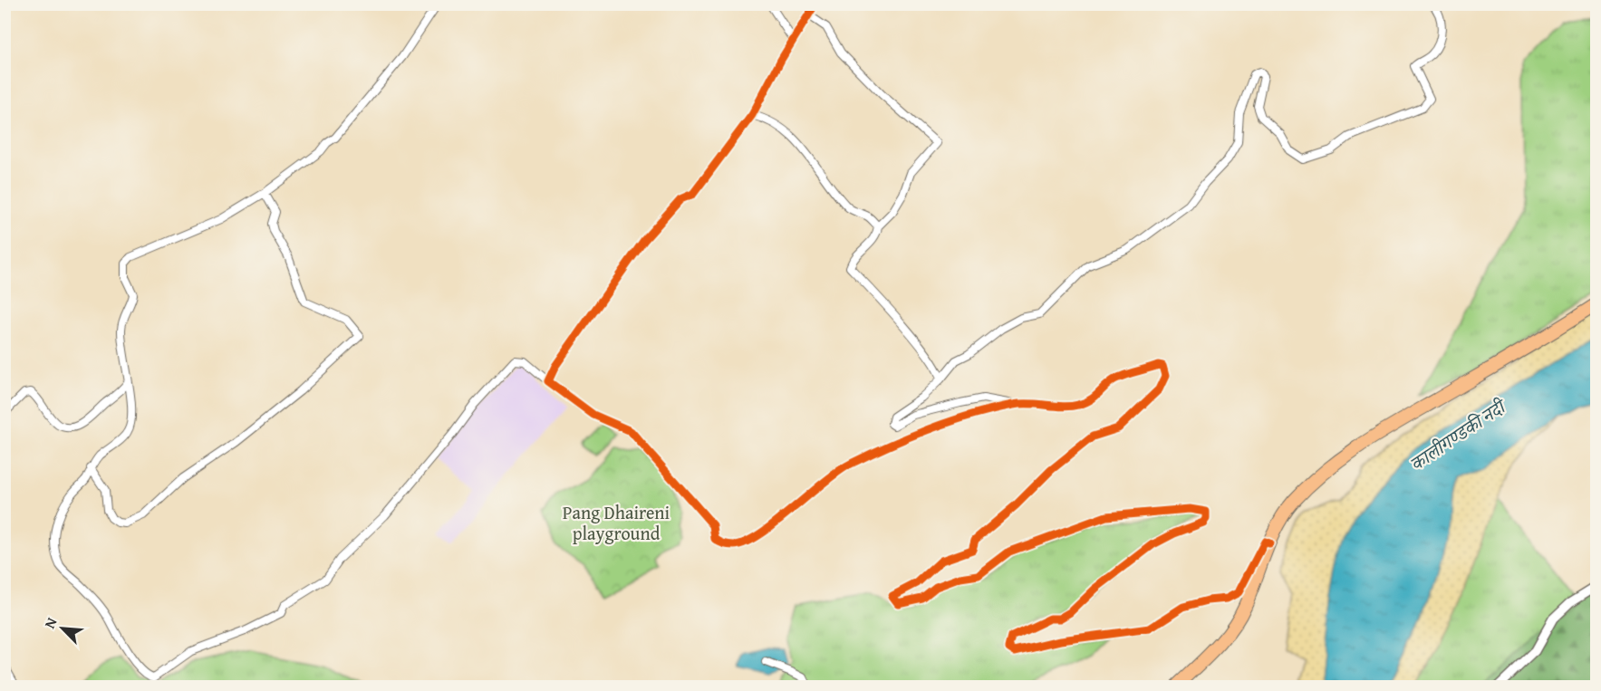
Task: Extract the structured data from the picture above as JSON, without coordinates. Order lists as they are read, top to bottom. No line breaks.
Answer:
{"water":["कालीगण्डकी नदी"],"parks":["Pang Dhaireni playground"],"north":"top left"}
